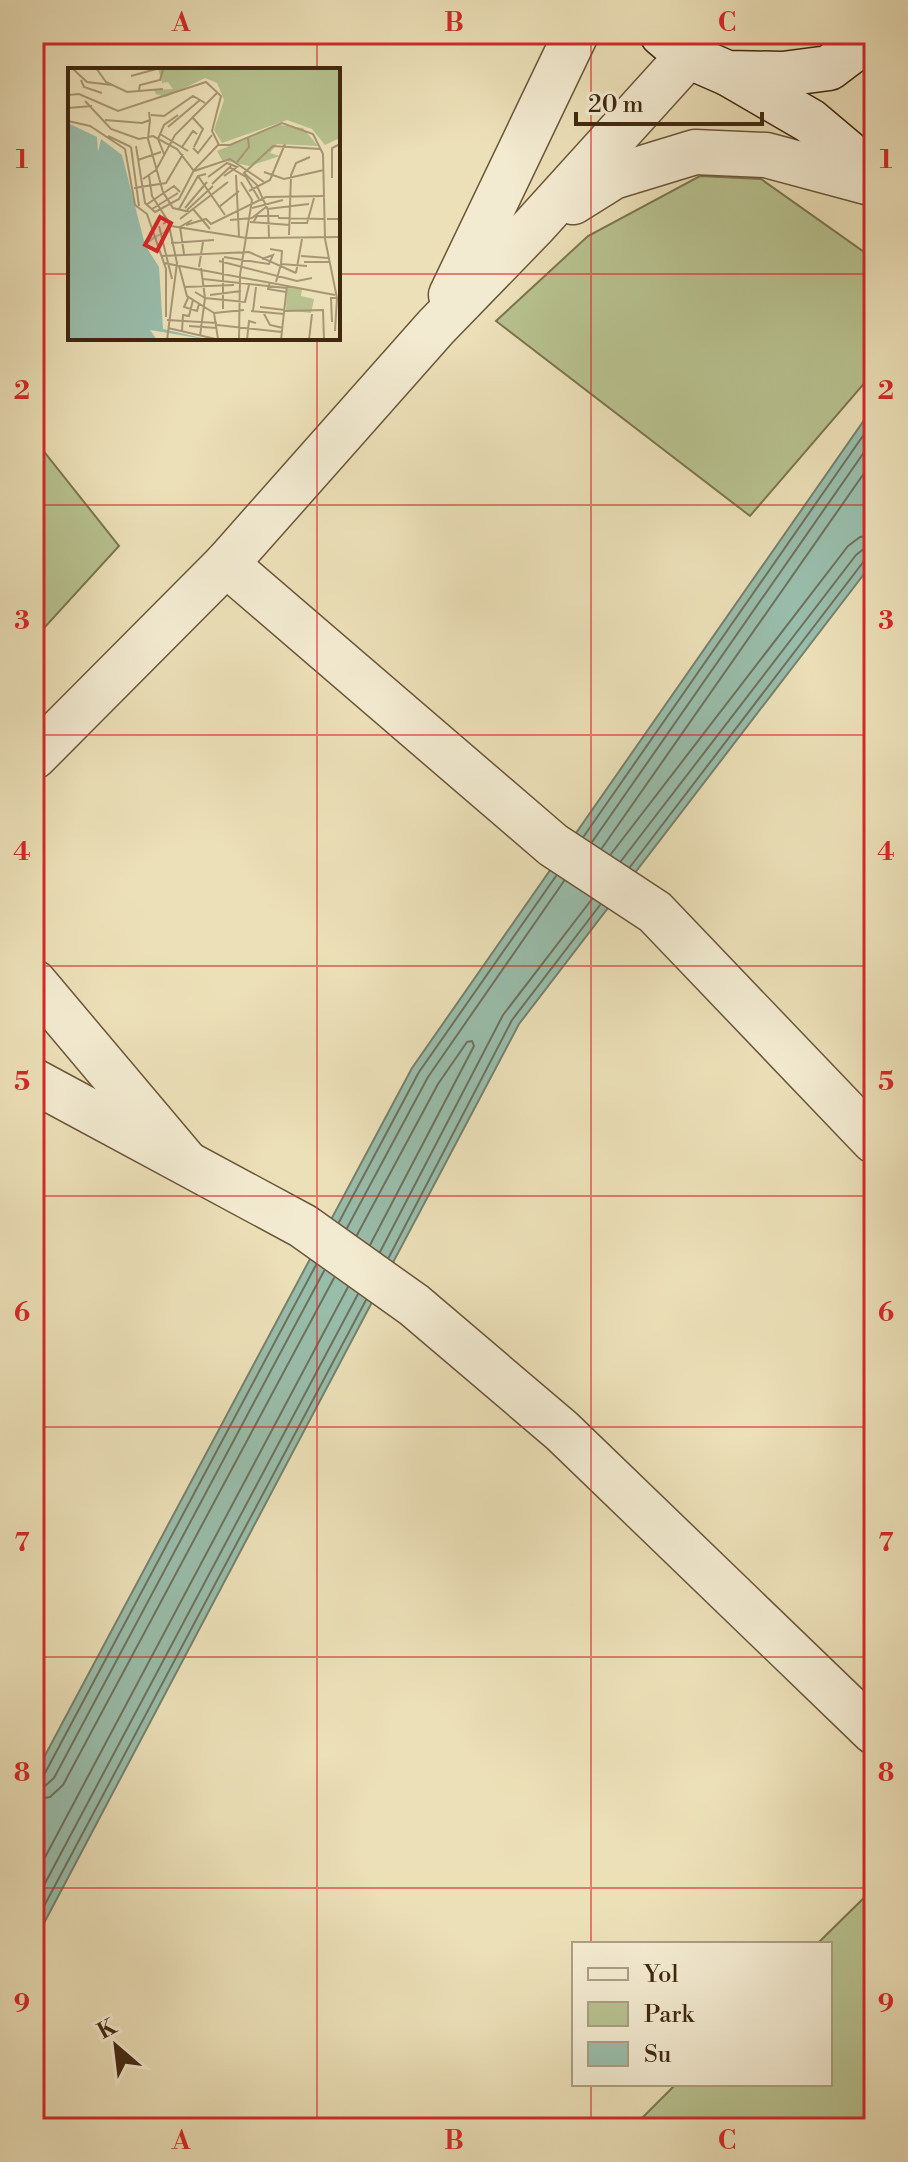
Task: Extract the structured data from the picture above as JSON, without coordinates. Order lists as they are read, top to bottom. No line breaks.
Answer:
{"legend":["Yol","Park","Su"],"scale_bar":"20 m","north":"top left","grid":{"columns":["A","B","C"],"rows":["1","2","3","4","5","6","7","8","9"]}}
